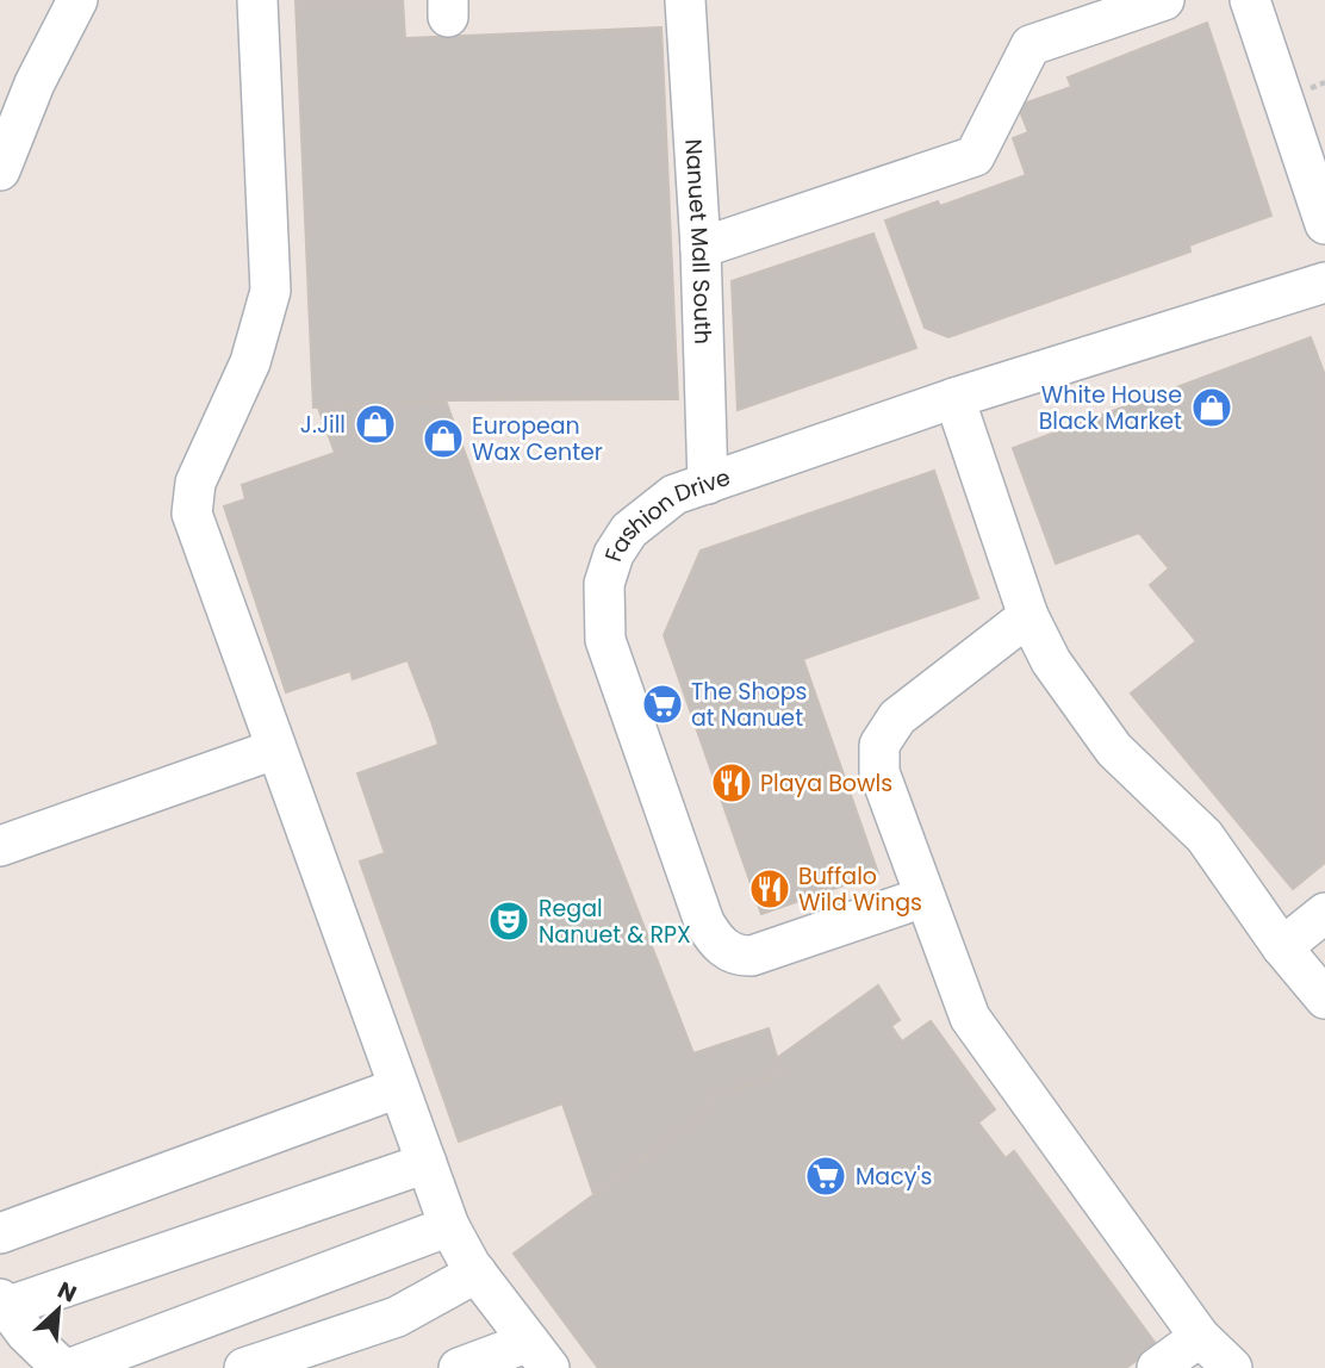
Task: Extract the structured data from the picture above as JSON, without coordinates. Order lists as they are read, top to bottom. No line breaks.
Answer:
{"streets":{"lane":["Nanuet Mall South","Fashion Drive"]},"crossings":[["Nanuet Mall South","Fashion Drive"]],"places":{"shop":["White House Black Market","J.Jill","European Wax Center"],"supermarket":["The Shops at Nanuet","Macy's"],"restaurant":["Playa Bowls","Buffalo Wild Wings"],"theatre":["Regal Nanuet & RPX"]},"north":"top right"}
